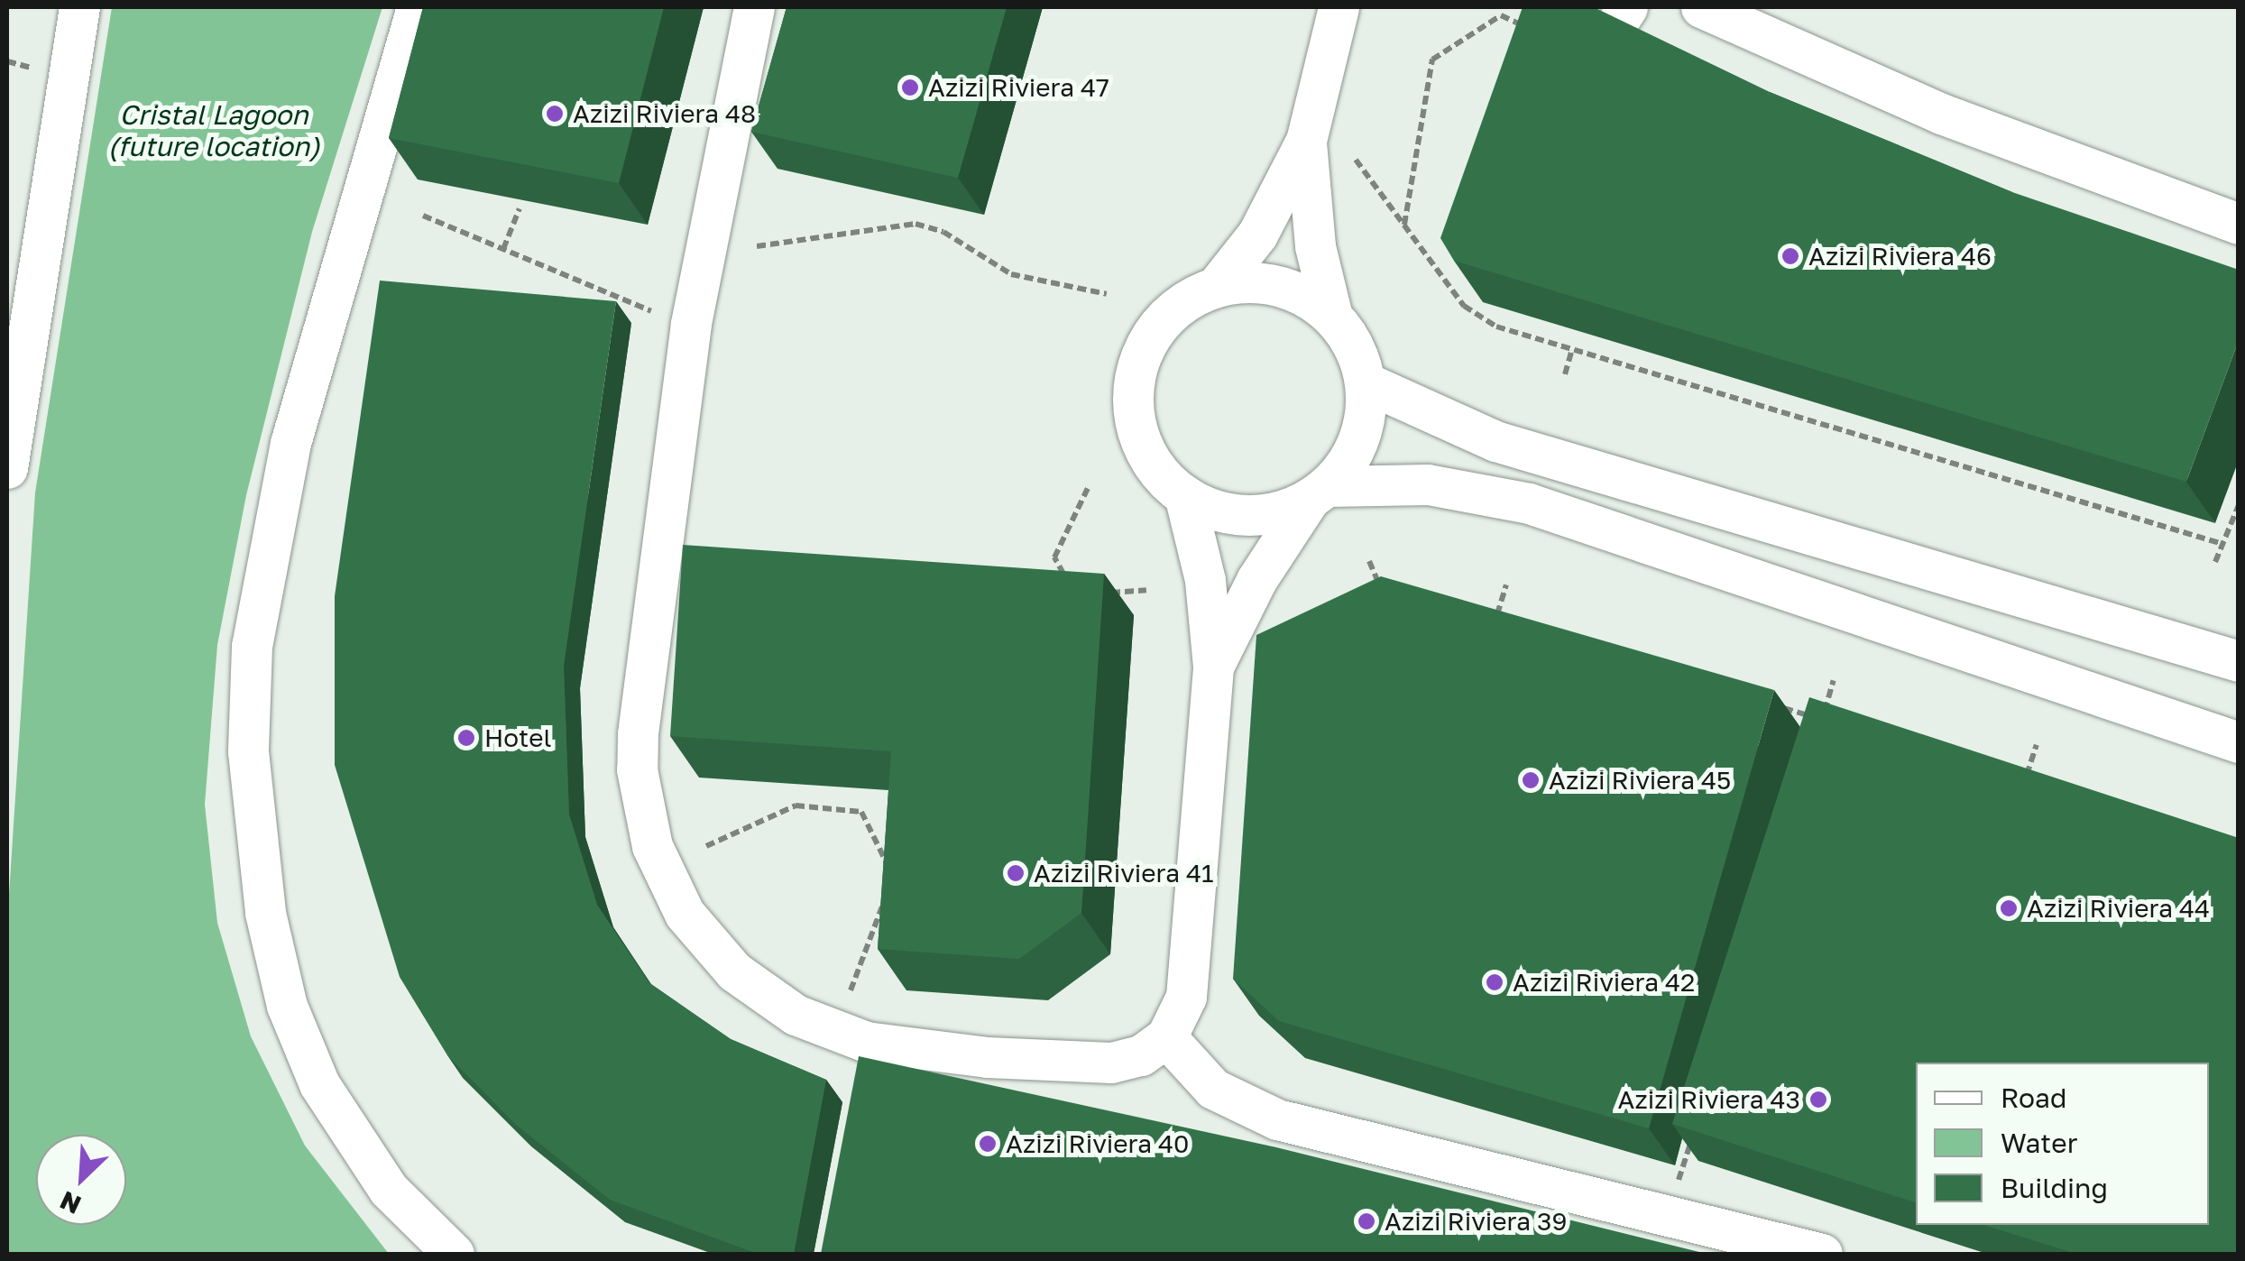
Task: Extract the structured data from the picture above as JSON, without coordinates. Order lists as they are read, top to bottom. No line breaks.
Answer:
{"water":["Cristal Lagoon (future location)"],"places":["Azizi Riviera 47","Azizi Riviera 48","Azizi Riviera 46","Hotel","Azizi Riviera 45","Azizi Riviera 41","Azizi Riviera 44","Azizi Riviera 42","Azizi Riviera 43","Azizi Riviera 40","Azizi Riviera 39"],"legend":["Road","Water","Building"],"north":"bottom left"}
